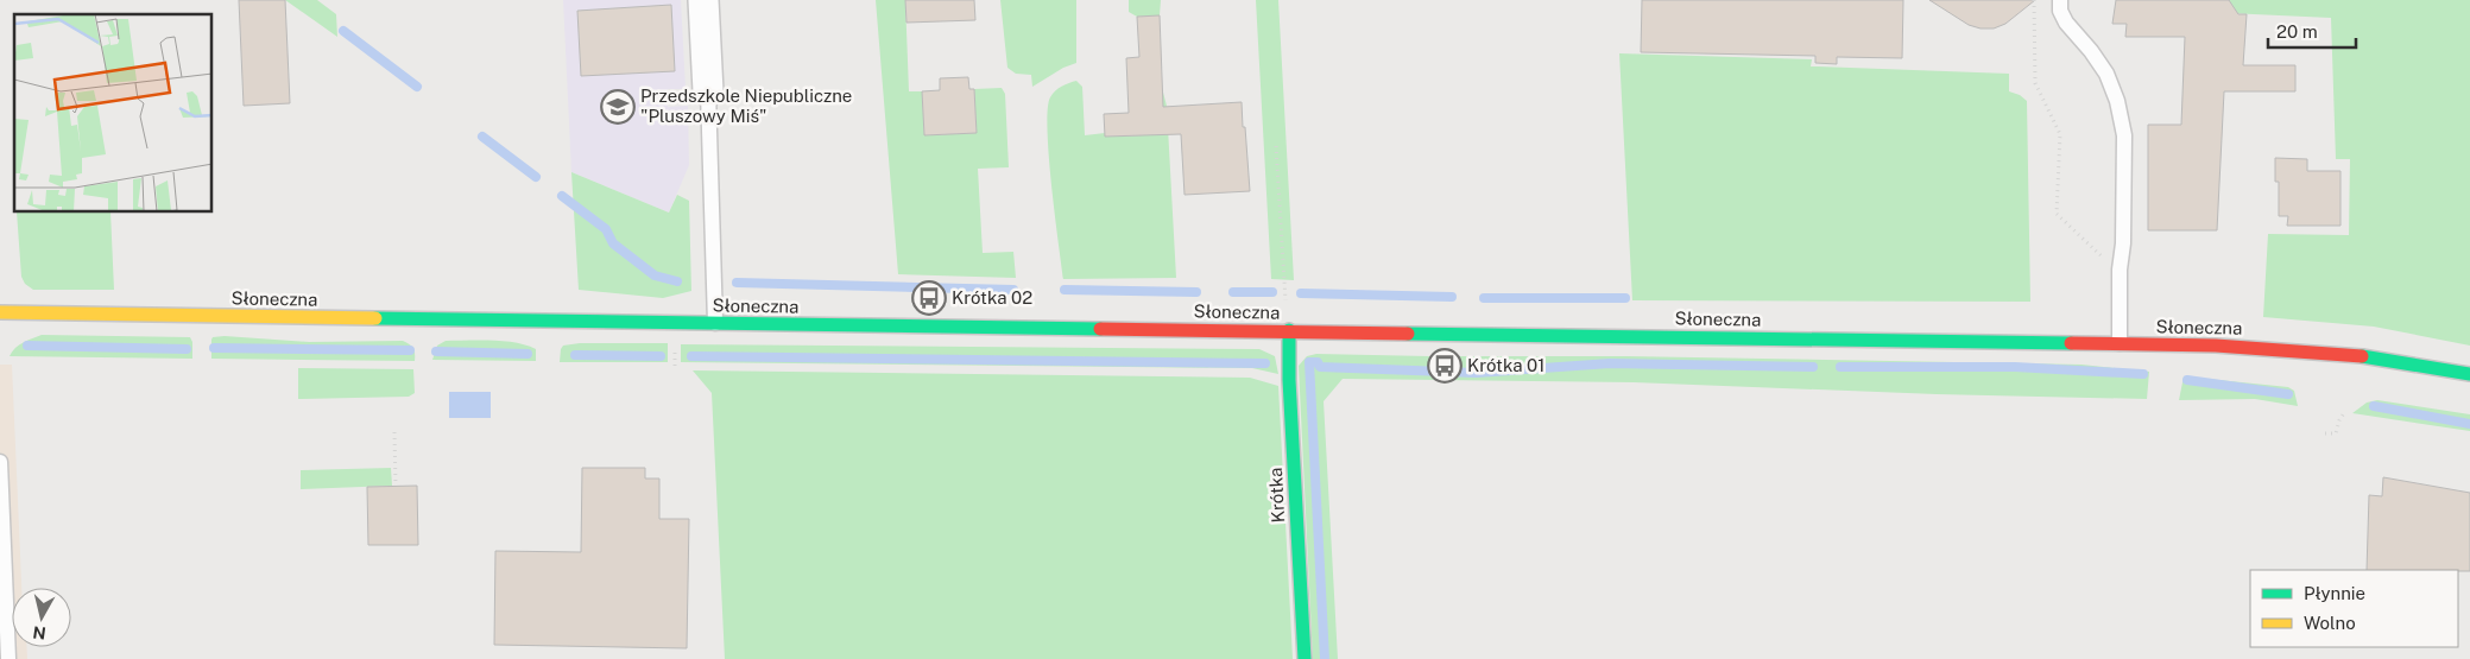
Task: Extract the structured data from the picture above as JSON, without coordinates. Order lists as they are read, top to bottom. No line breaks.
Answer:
{"streets":{"main road":["Słoneczna","Krótka"]},"crossings":[["Słoneczna","Krótka"]],"places":{"school or university":["Przedszkole Niepubliczne \"Pluszowy Miś\""],"bus stop":["Krótka 02","Krótka 01"]},"legend":["Płynnie","Wolno"],"scale_bar":"20 m","north":"bottom"}
